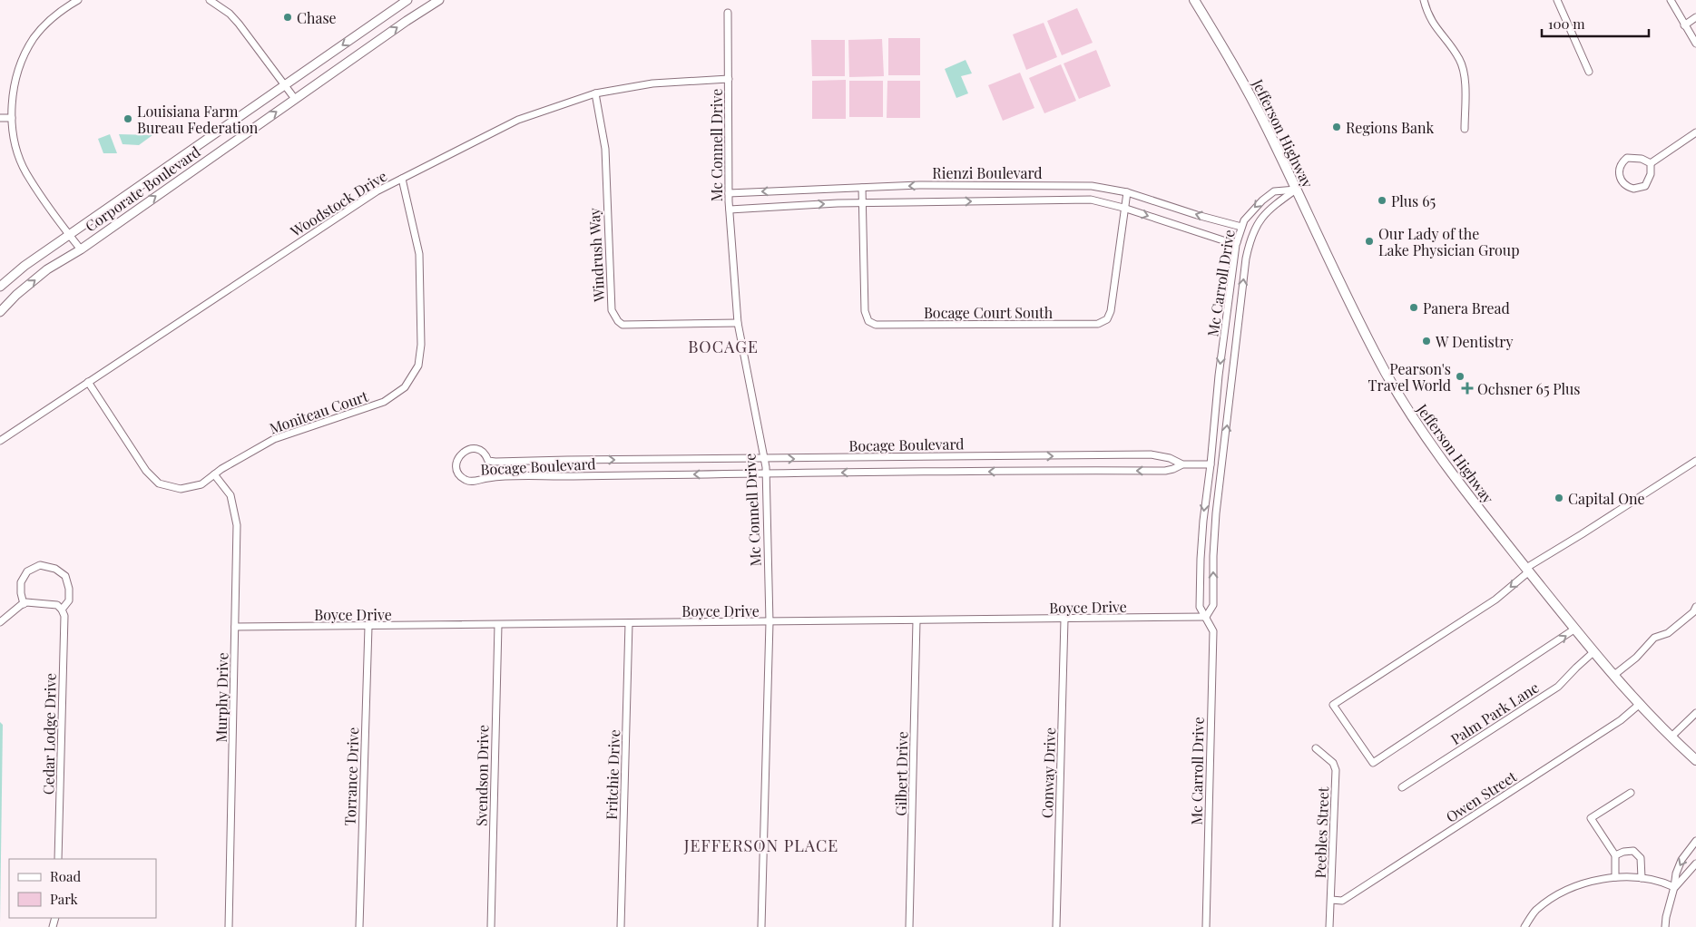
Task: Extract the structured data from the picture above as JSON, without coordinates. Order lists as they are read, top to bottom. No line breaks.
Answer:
{"streets":{"main road":["Jefferson Highway"],"street":["Mc Connell Drive","Rienzi Boulevard","Corporate Boulevard","Woodstock Drive","Windrush Way","Mc Carroll Drive","Bocage Court South","Moniteau Court","Bocage Boulevard","Boyce Drive","Murphy Drive","Palm Park Lane","Cedar Lodge Drive","Conway Drive","Gilbert Drive","Fritchie Drive","Svendson Drive","Torrance Drive","Owen Street","Peebles Street"]},"crossings":[["Jefferson Highway","Mc Carroll Drive"],["Jefferson Highway","Palm Park Lane"],["Jefferson Highway","Owen Street"],["Mc Connell Drive","Rienzi Boulevard"],["Mc Connell Drive","Woodstock Drive"],["Mc Connell Drive","Windrush Way"],["Mc Connell Drive","Bocage Boulevard"],["Mc Connell Drive","Boyce Drive"],["Rienzi Boulevard","Mc Carroll Drive"],["Rienzi Boulevard","Bocage Court South"],["Woodstock Drive","Windrush Way"],["Woodstock Drive","Moniteau Court"],["Mc Carroll Drive","Bocage Boulevard"],["Mc Carroll Drive","Boyce Drive"],["Moniteau Court","Murphy Drive"],["Boyce Drive","Murphy Drive"],["Boyce Drive","Conway Drive"],["Boyce Drive","Gilbert Drive"],["Boyce Drive","Fritchie Drive"],["Boyce Drive","Svendson Drive"],["Boyce Drive","Torrance Drive"],["Owen Street","Peebles Street"]],"districts":["BOCAGE","JEFFERSON PLACE"],"places":{"other":["Chase","Louisiana Farm Bureau Federation","Regions Bank","Plus 65","Our Lady of the Lake Physician Group","Panera Bread","W Dentistry","Pearson's Travel World","Capital One"],"health":["Ochsner 65 Plus"]},"legend":["Road","Park"],"scale_bar":"100 m"}
